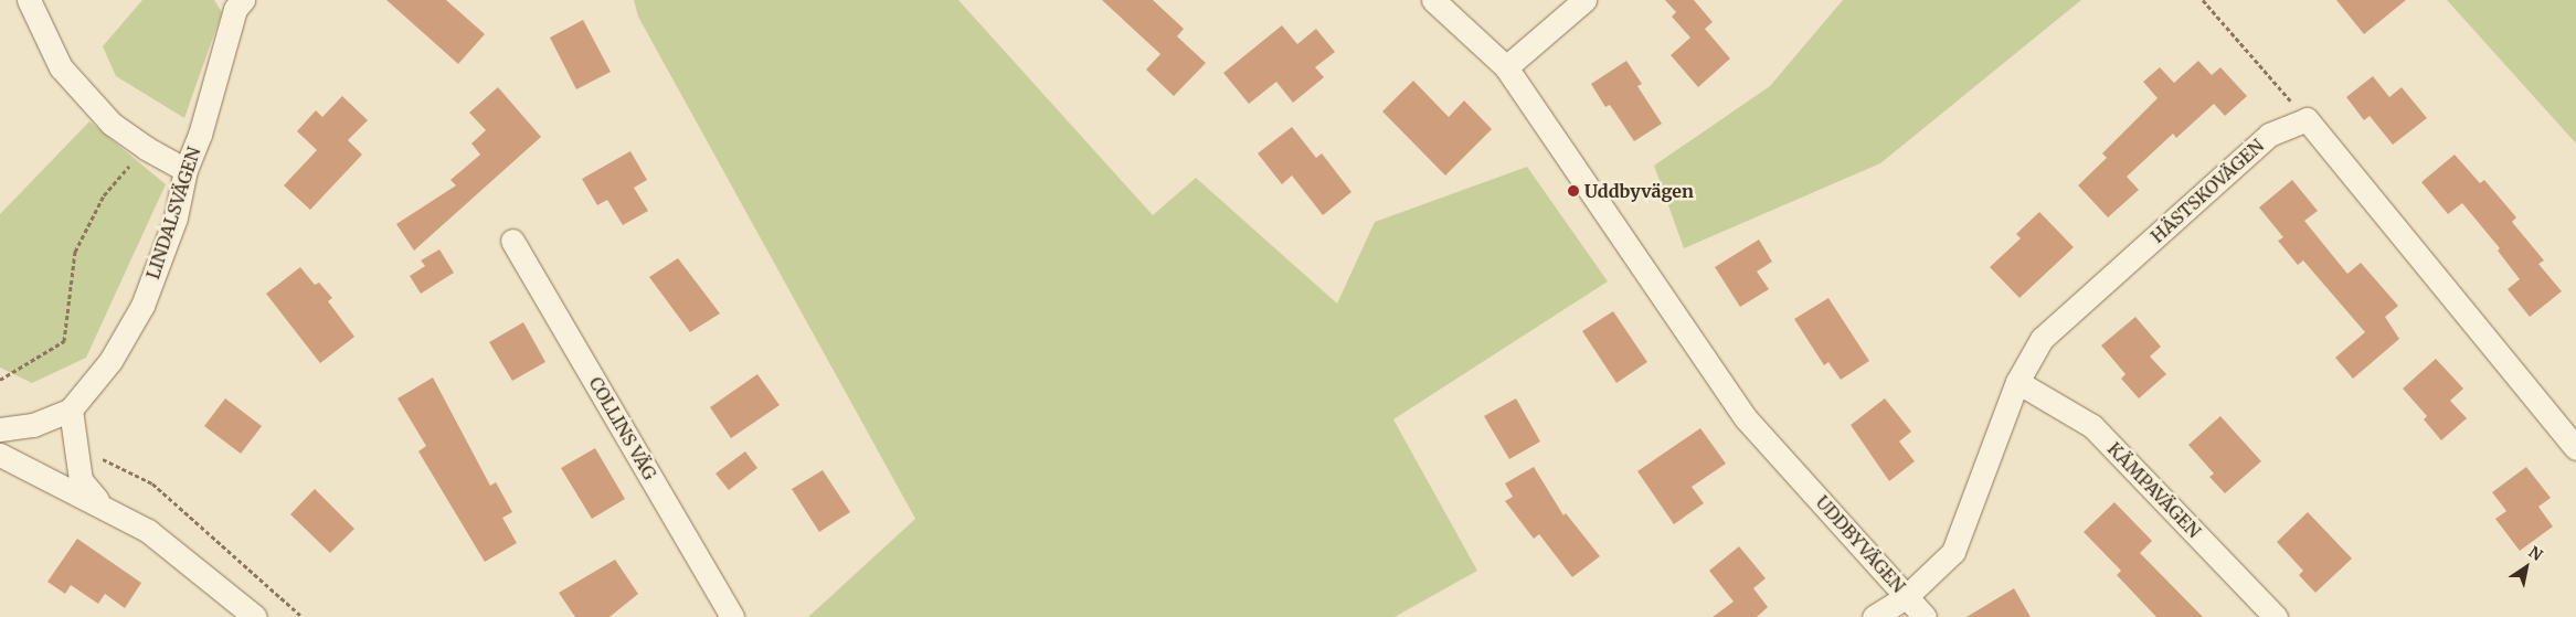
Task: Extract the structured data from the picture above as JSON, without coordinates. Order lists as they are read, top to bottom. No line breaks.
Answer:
{"streets":{"street":["HÄSTSKOVÄGEN","LINDALSVÄGEN","COLLINS VÄG","KÄMPAVÄGEN","UDDBYVÄGEN"]},"crossings":[["HÄSTSKOVÄGEN","KÄMPAVÄGEN"],["HÄSTSKOVÄGEN","UDDBYVÄGEN"]],"places":["Uddbyvägen"],"north":"top right"}
